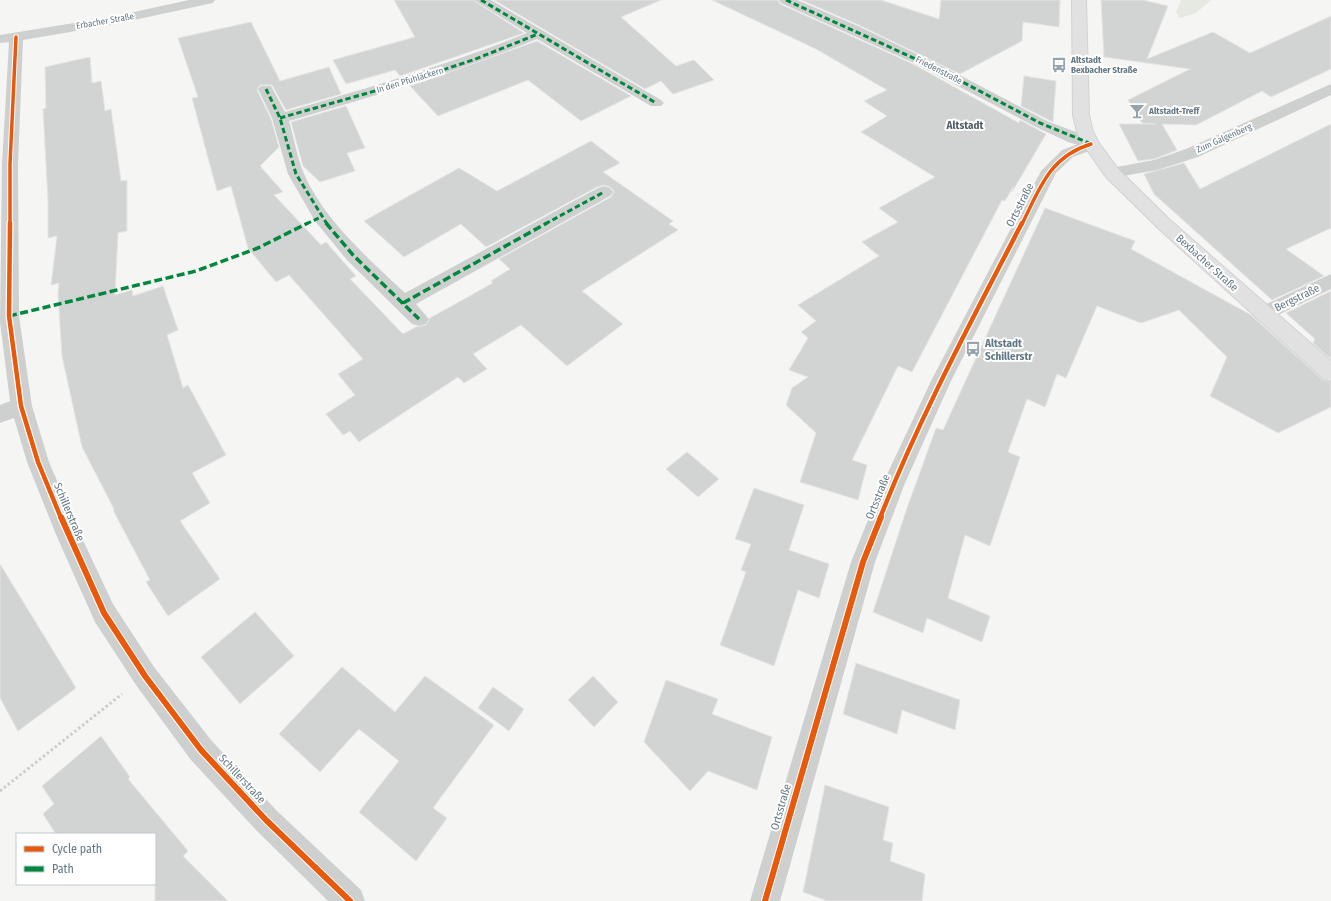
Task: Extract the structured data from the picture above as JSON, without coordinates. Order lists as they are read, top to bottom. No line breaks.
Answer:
{"streets":{"main road":["Bexbacher Straße"],"street":["Erbacher Straße","Friedenstraße","In den Pfuhläckern","Zum Galgenberg","Ortsstraße","Bergstraße","Schillerstraße"]},"crossings":[["Erbacher Straße","Schillerstraße"],["Friedenstraße","Ortsstraße"],["Friedenstraße","Bexbacher Straße"],["Zum Galgenberg","Bexbacher Straße"],["Ortsstraße","Bexbacher Straße"],["Bexbacher Straße","Bergstraße"]],"districts":["Altstadt"],"places":{"bus stop":["Altstadt Bexbacher Straße","Altstadt Schillerstr"],"bar":["Altstadt-Treff"]},"legend":["Cycle path","Path"]}
